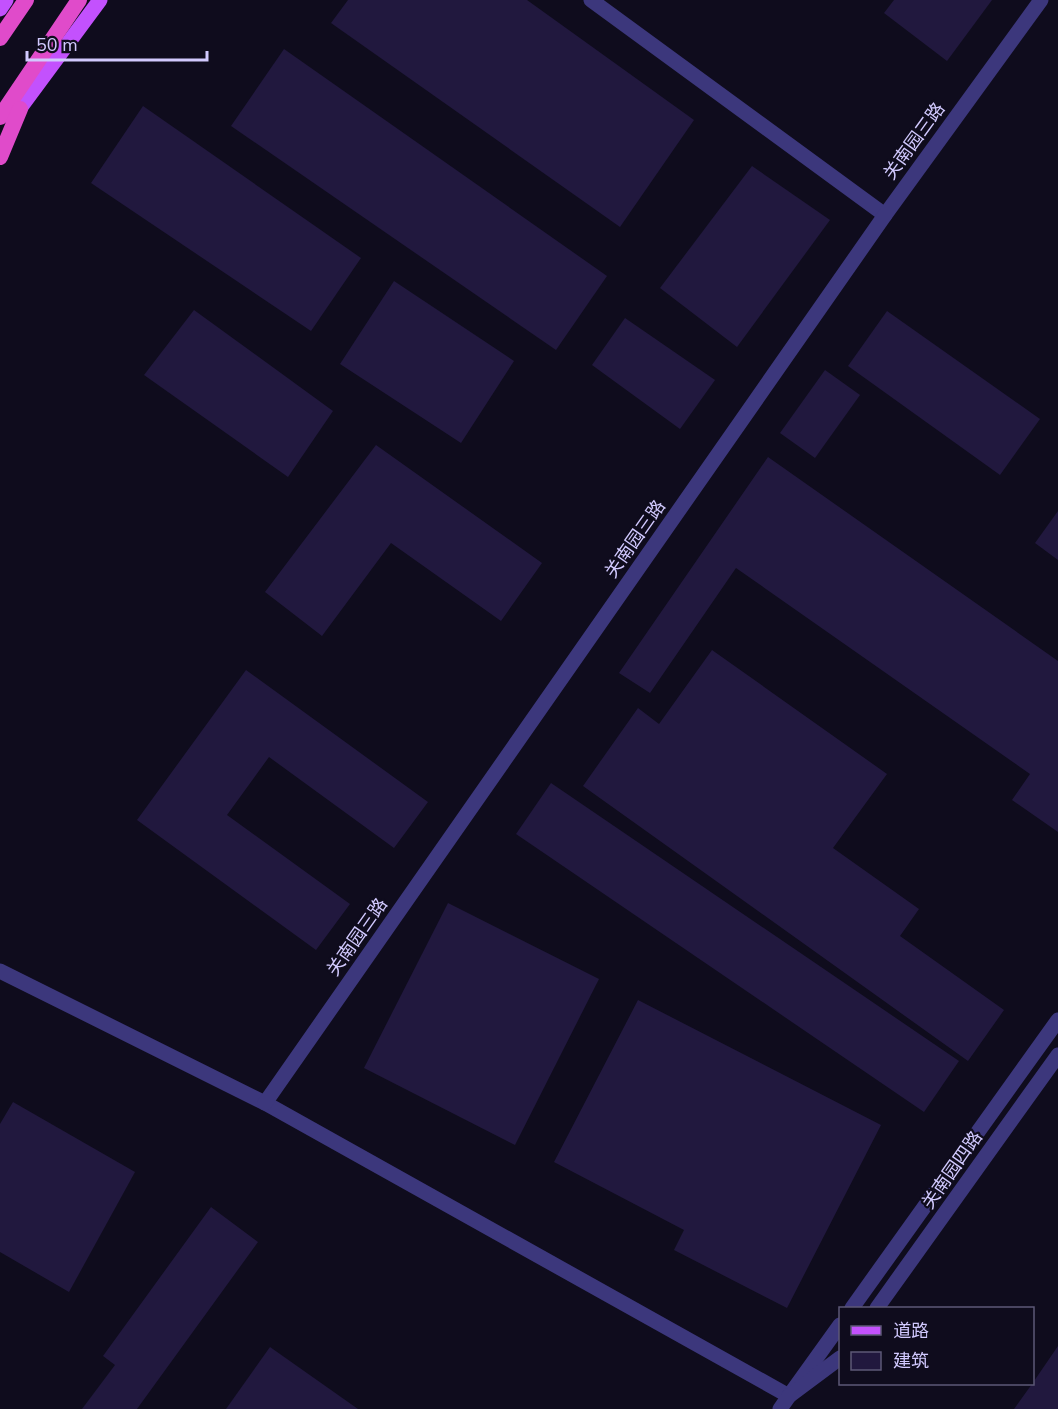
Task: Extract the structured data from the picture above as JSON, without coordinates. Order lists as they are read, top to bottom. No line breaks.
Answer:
{"streets":{"street":["关南园三路","关南园四路"]},"legend":["道路","建筑"],"scale_bar":"50 m"}
